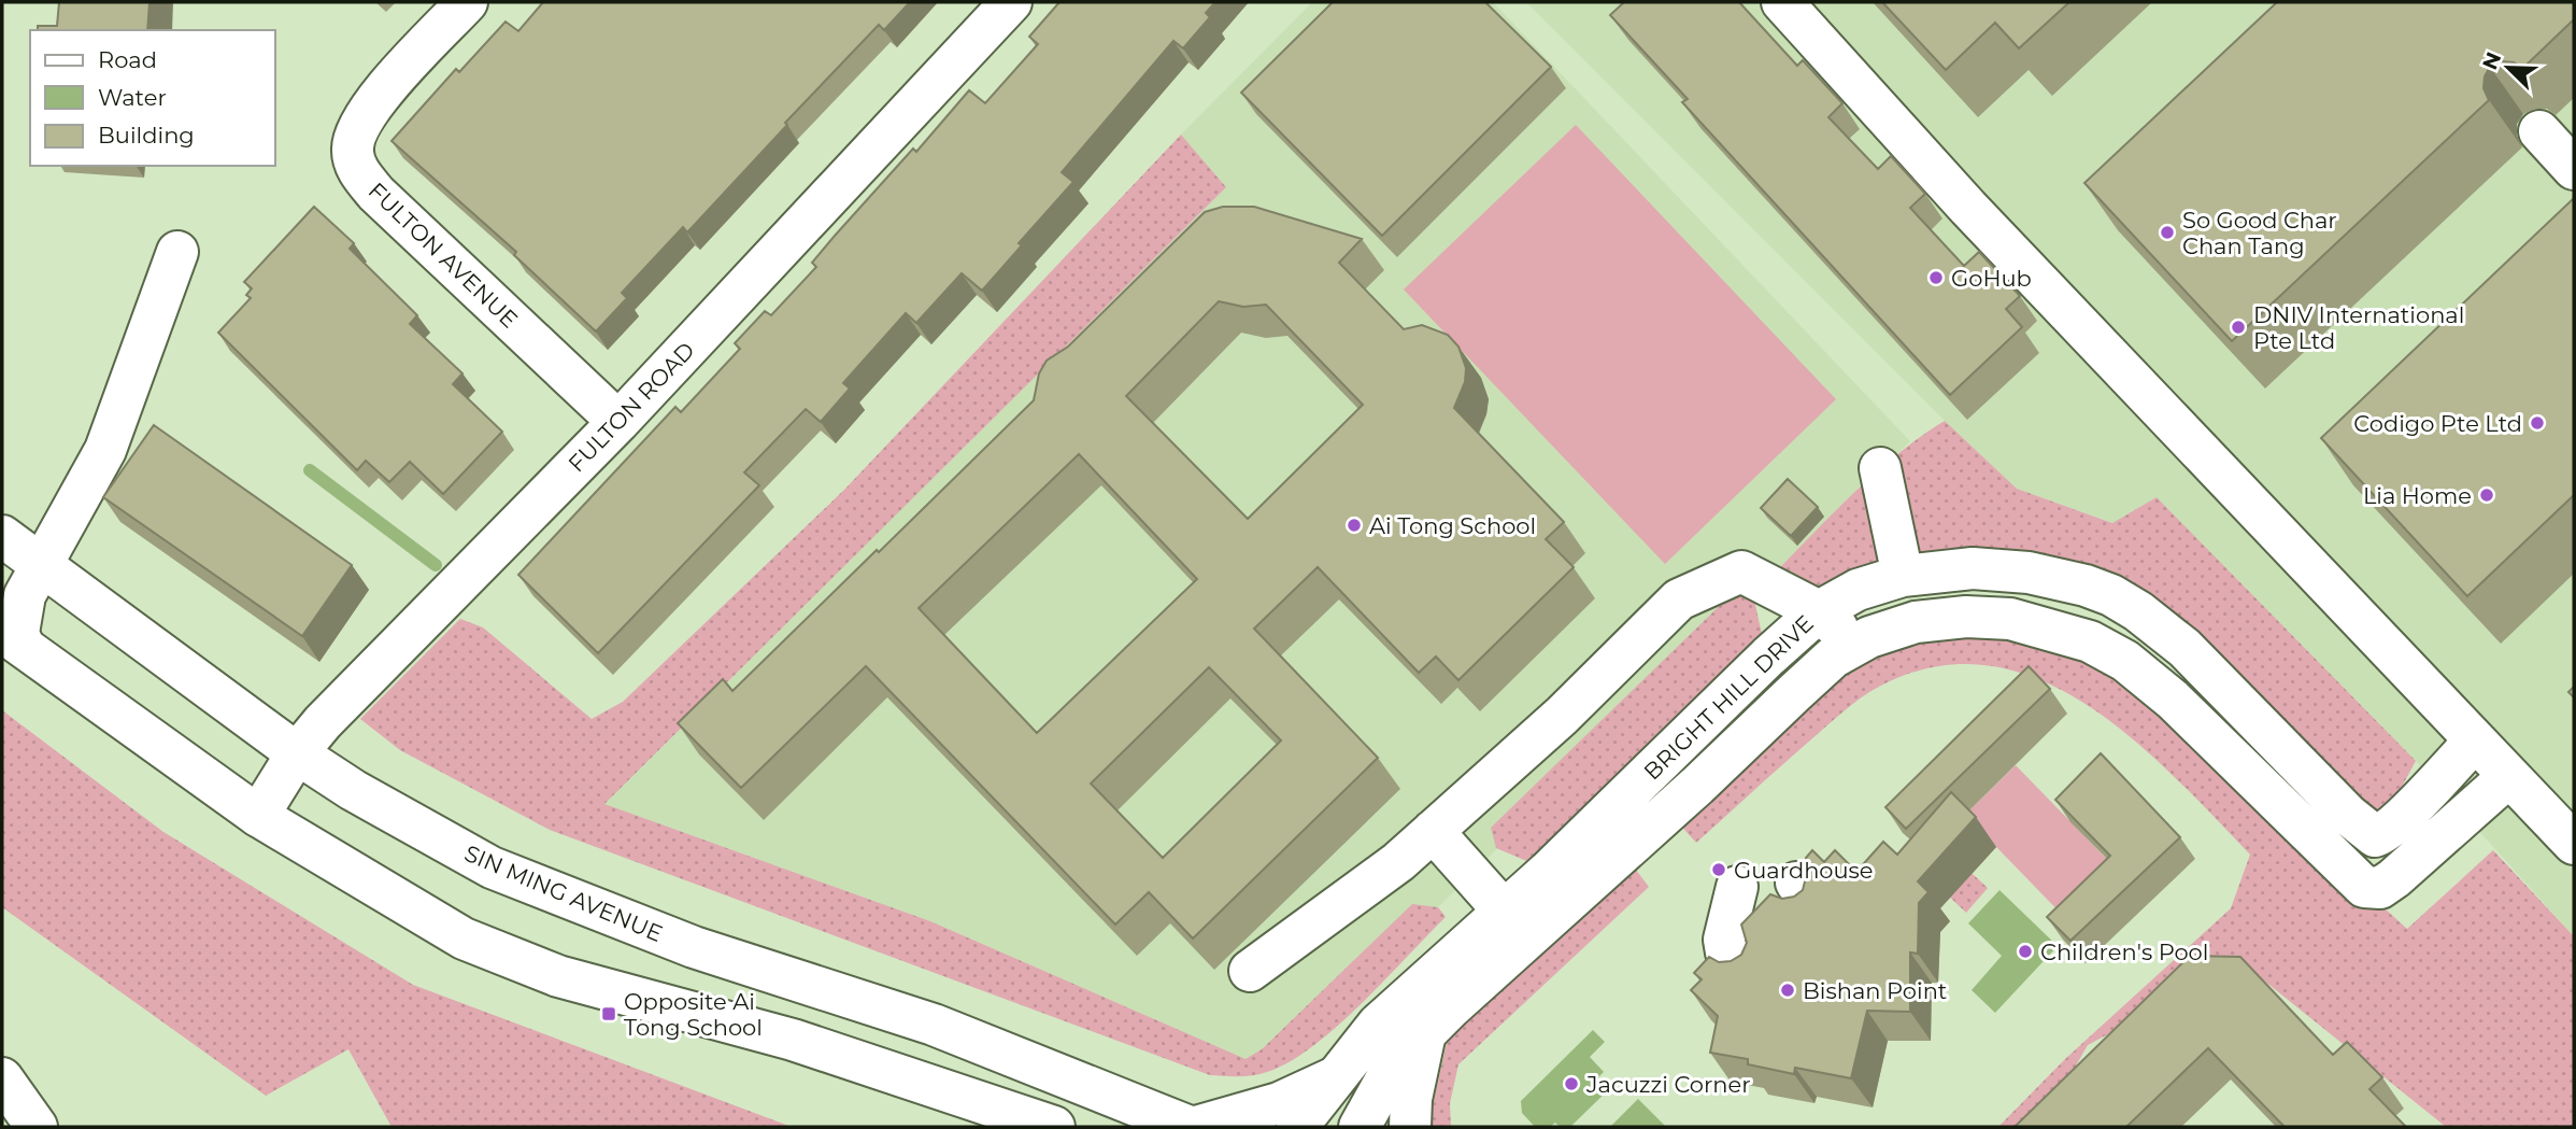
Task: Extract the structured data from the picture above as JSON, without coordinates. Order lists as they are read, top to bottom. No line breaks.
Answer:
{"streets":{"street":["FULTON AVENUE","FULTON ROAD","BRIGHT HILL DRIVE","SIN MING AVENUE"]},"crossings":[["FULTON AVENUE","FULTON ROAD"],["FULTON ROAD","SIN MING AVENUE"]],"places":{"other":["So Good Char Chan Tang","GoHub","DNIV International Pte Ltd","Codigo Pte Ltd","Lia Home","Ai Tong School","Guardhouse","Children's Pool","Bishan Point","Jacuzzi Corner"],"transit":["Opposite Ai Tong School"]},"legend":["Road","Water","Building"],"north":"top left"}
